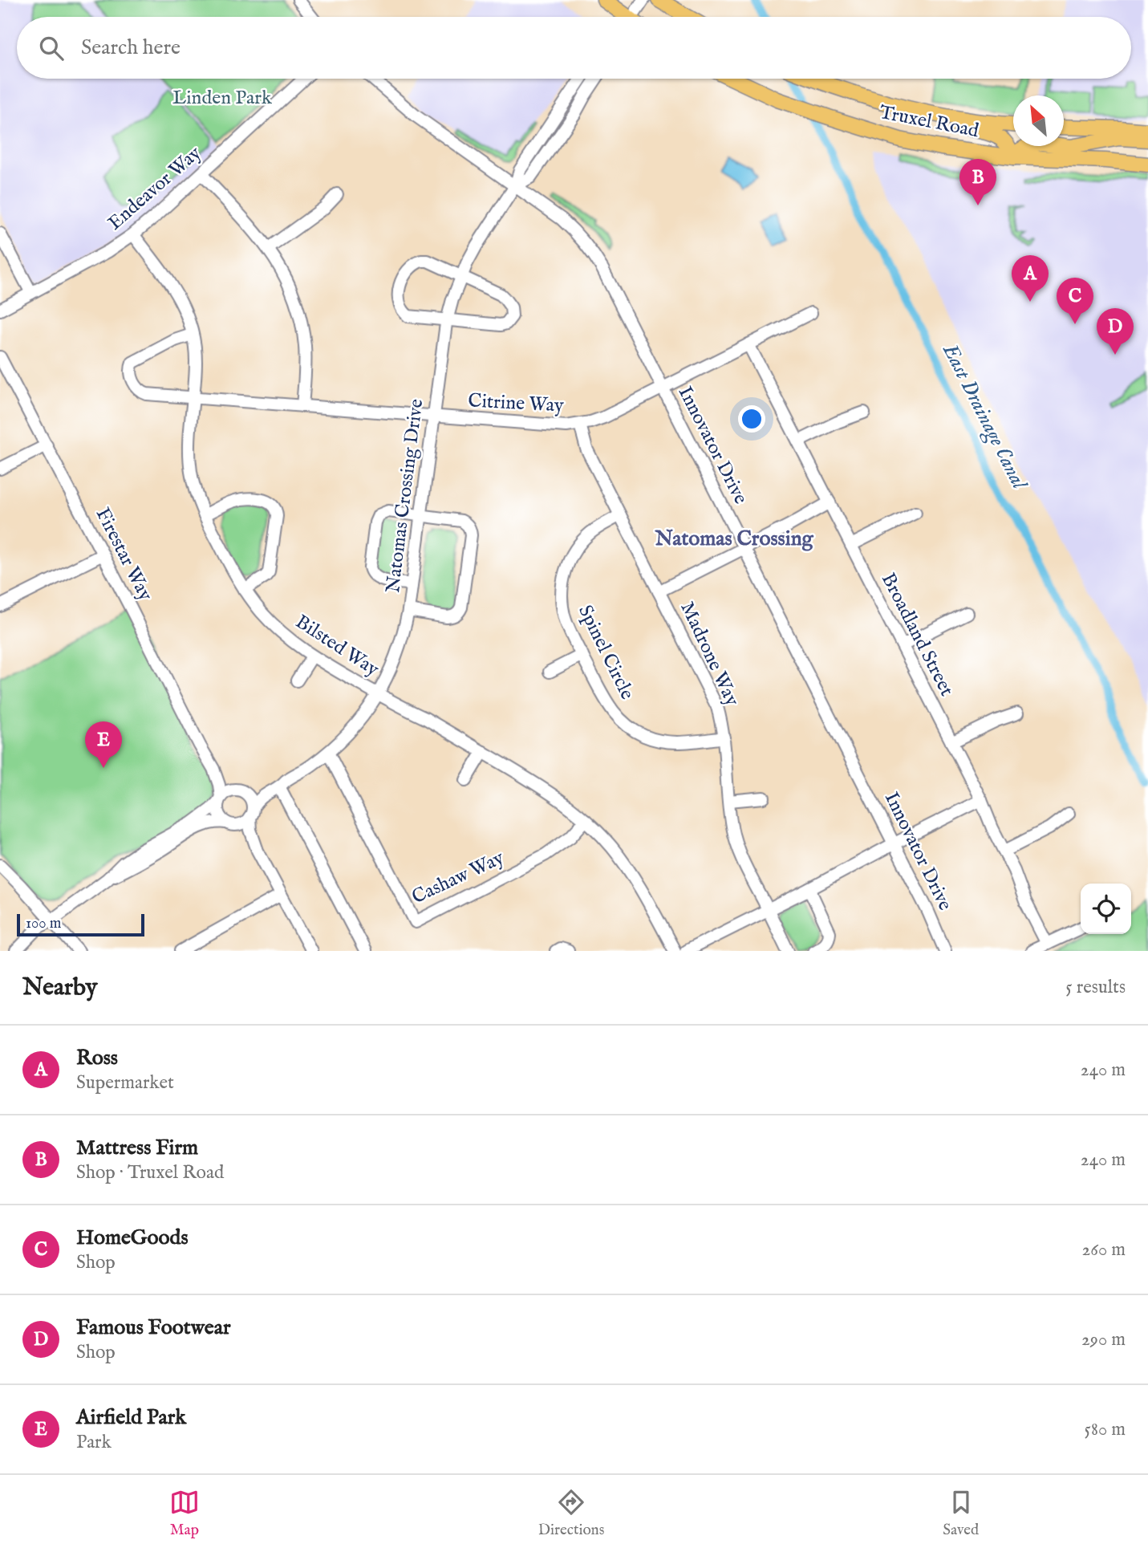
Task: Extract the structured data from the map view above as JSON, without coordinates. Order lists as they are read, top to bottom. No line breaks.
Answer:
{"streets":{"main road":["Truxel Road"],"street":["Endeavor Way","Citrine Way","Innovator Drive","Natomas Crossing Drive","Firestar Way","Broadland Street","Bilsted Way","Spinel Circle","Madrone Way","Cashaw Way"]},"crossings":[["Endeavor Way","Bilsted Way"],["Citrine Way","Innovator Drive"],["Citrine Way","Natomas Crossing Drive"],["Citrine Way","Broadland Street"],["Citrine Way","Bilsted Way"],["Citrine Way","Madrone Way"],["Innovator Drive","Natomas Crossing Drive"],["Natomas Crossing Drive","Firestar Way"],["Natomas Crossing Drive","Bilsted Way"],["Natomas Crossing Drive","Cashaw Way"],["Bilsted Way","Cashaw Way"],["Spinel Circle","Madrone Way"]],"districts":["Natomas Crossing"],"water":["East Drainage Canal"],"parks":["Linden Park"],"scale_bar":"100 m","north":"top left","page":{"search":"Search here","pins":["B","A","C","D","E"],"scale":"100 m","heading":["Nearby","5 results"],"list":[{"mark":"A","name":"Ross","note":"Supermarket","value":"240 m"},{"mark":"B","name":"Mattress Firm","note":"Shop · Truxel Road","value":"240 m"},{"mark":"C","name":"HomeGoods","note":"Shop","value":"260 m"},{"mark":"D","name":"Famous Footwear","note":"Shop","value":"290 m"},{"mark":"E","name":"Airfield Park","note":"Park","value":"580 m"}],"nav":["Map","Directions","Saved"]}}
